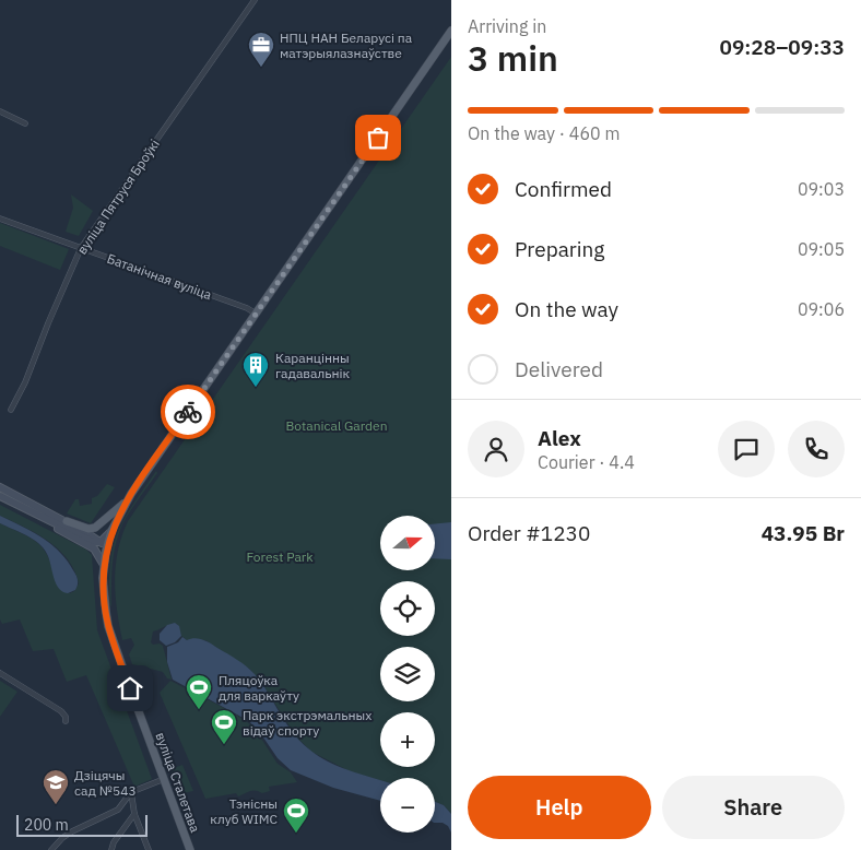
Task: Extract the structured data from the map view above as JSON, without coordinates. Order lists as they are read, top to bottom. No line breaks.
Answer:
{"streets":{"main road":["вуліца Сталетава"],"street":["вуліца Пятруся Броўкі","Батанічная вуліца"]},"crossings":[["вуліца Пятруся Броўкі","Батанічная вуліца"]],"parks":["Botanical Garden","Forest Park"],"places":{"office":["НПЦ НАН Беларусі па матэрыялазнаўстве"],"building":["Каранцінны гадавальнік"],"sports":["Пляцоўка для варкаўту","Парк экстрэмальных відаў спорту","Тэнісны клуб WIMC"],"school or university":["Дзіцячы сад №543"]},"scale_bar":"200 m","north":"right","page":{"heading":["3 min","Arriving in","09:28–09:33"],"panel":["Alex","Courier · 4.4","Order #1230","43.95 Br"],"bar":"On the way · 460 m","list":[["Confirmed","09:03"],["Preparing","09:05"],["On the way","09:06"],"Delivered"],"map_buttons":["+","−"],"buttons":["Help","Share"],"scale":"200 m"}}
